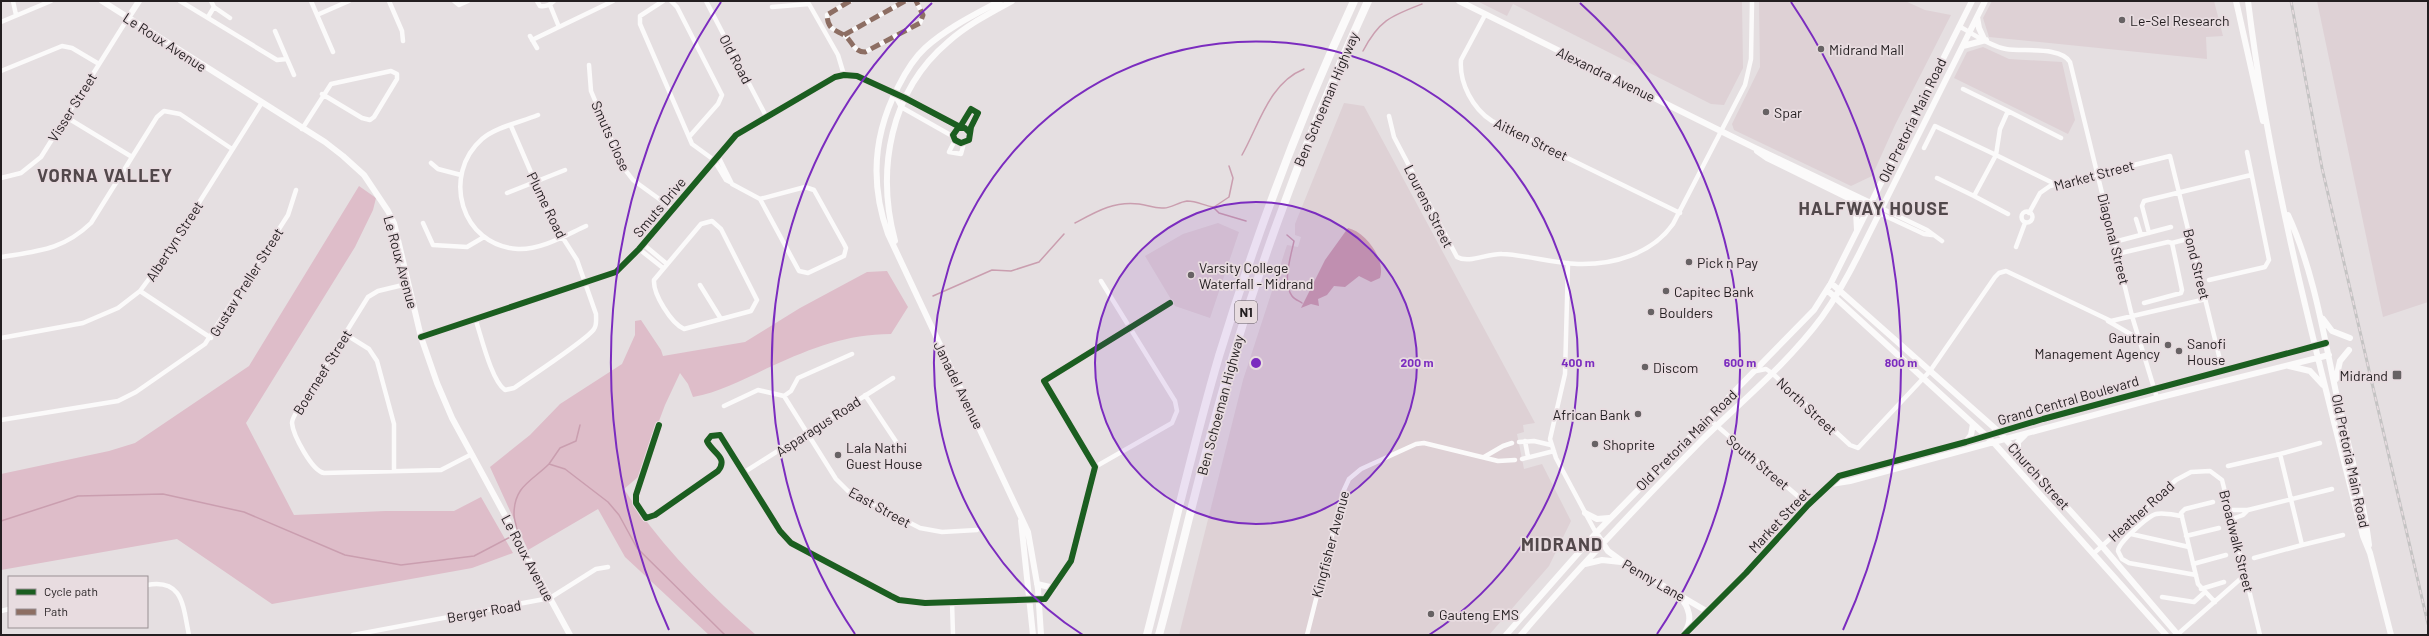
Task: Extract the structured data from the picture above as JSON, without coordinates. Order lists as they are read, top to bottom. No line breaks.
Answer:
{"streets":{"highway":["Ben Schoeman Highway","N1"],"main road":["Le Roux Avenue","Alexandra Avenue","Old Pretoria Main Road","Market Street","Janadel Avenue","Grand Central Boulevard","Church Street","Penny Lane"],"street":["Old Road","Visser Street","Smuts Close","Aitken Street","Plume Road","Lourens Street","Smuts Drive","Diagonal Street","Albertyn Street","Bond Street","Gustav Preller Street","Boerneef Street","North Street","Asparagus Road","South Street","East Street","Heather Road","Broadwalk Street","Kingfisher Avenue","Berger Road"]},"crossings":[["Le Roux Avenue","Visser Street"],["Le Roux Avenue","Smuts Drive"],["Le Roux Avenue","Albertyn Street"],["Le Roux Avenue","Boerneef Street"],["Le Roux Avenue","Berger Road"],["Old Road","Smuts Drive"],["Alexandra Avenue","Old Pretoria Main Road"],["Alexandra Avenue","Aitken Street"],["Old Pretoria Main Road","Grand Central Boulevard"],["Old Pretoria Main Road","North Street"],["Old Pretoria Main Road","South Street"],["Old Pretoria Main Road","Church Street"],["Old Pretoria Main Road","Penny Lane"],["Smuts Close","Smuts Drive"],["Market Street","Diagonal Street"],["Market Street","Bond Street"],["Market Street","Grand Central Boulevard"],["Market Street","South Street"],["Market Street","Penny Lane"],["Plume Road","Smuts Drive"],["Diagonal Street","Grand Central Boulevard"],["Bond Street","Grand Central Boulevard"],["Grand Central Boulevard","Church Street"],["North Street","Church Street"],["Asparagus Road","East Street"],["Church Street","Heather Road"],["Heather Road","Broadwalk Street"]],"districts":["VORNA VALLEY","HALFWAY HOUSE","MIDRAND"],"places":{"other":["Le-Sel Research","Midrand Mall","Spar","Pick n Pay","Varsity College Waterfall - Midrand","Capitec Bank","Boulders","Gautrain Management Agency","Sanofi House","Discom","African Bank","Shoprite","Lala Nathi Guest House","Gauteng EMS"],"transit":["Midrand"]},"legend":["Cycle path","Path"],"rings":["200 m","400 m","600 m","800 m"]}
